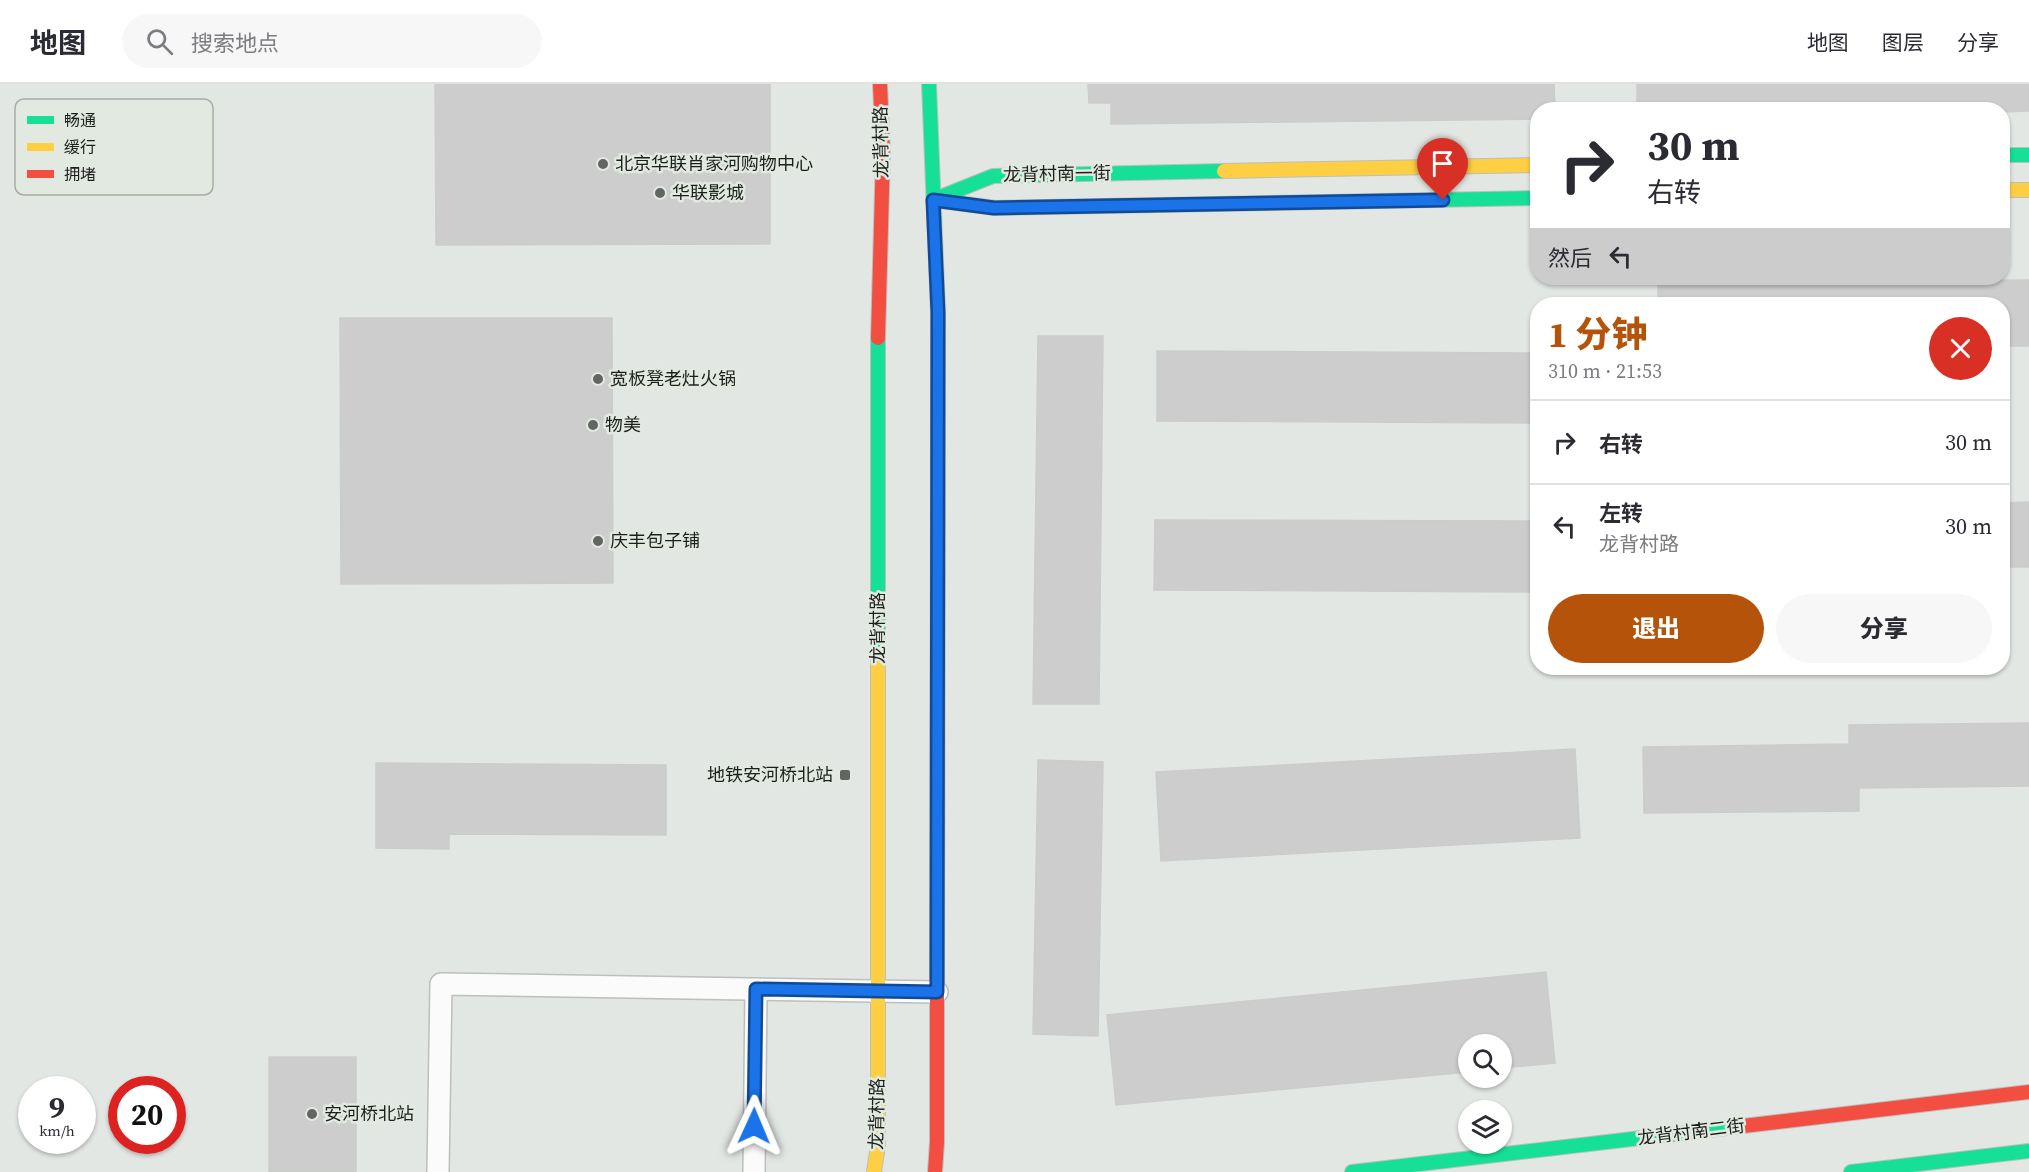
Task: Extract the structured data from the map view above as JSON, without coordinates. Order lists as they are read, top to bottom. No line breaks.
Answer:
{"streets":{"street":["龙背村路","龙背村南一街","龙背村南二街"]},"places":{"other":["北京华联肖家河购物中心","华联影城","宽板凳老灶火锅","物美","庆丰包子铺","安河桥北站"],"transit":["地铁安河桥北站"]},"legend":["畅通","缓行","拥堵"],"page":{"header":"地图","search":"搜索地点","nav":["地图","图层","分享"],"turn":["30 m","右转"],"then":"然后","heading":["1 分钟","310 m · 21:53"],"list":[{"name":"右转","value":"30 m"},{"name":"左转","note":"龙背村路","value":"30 m"}],"buttons":["退出","分享"],"speed":"9 km/h","limit":"20"}}
